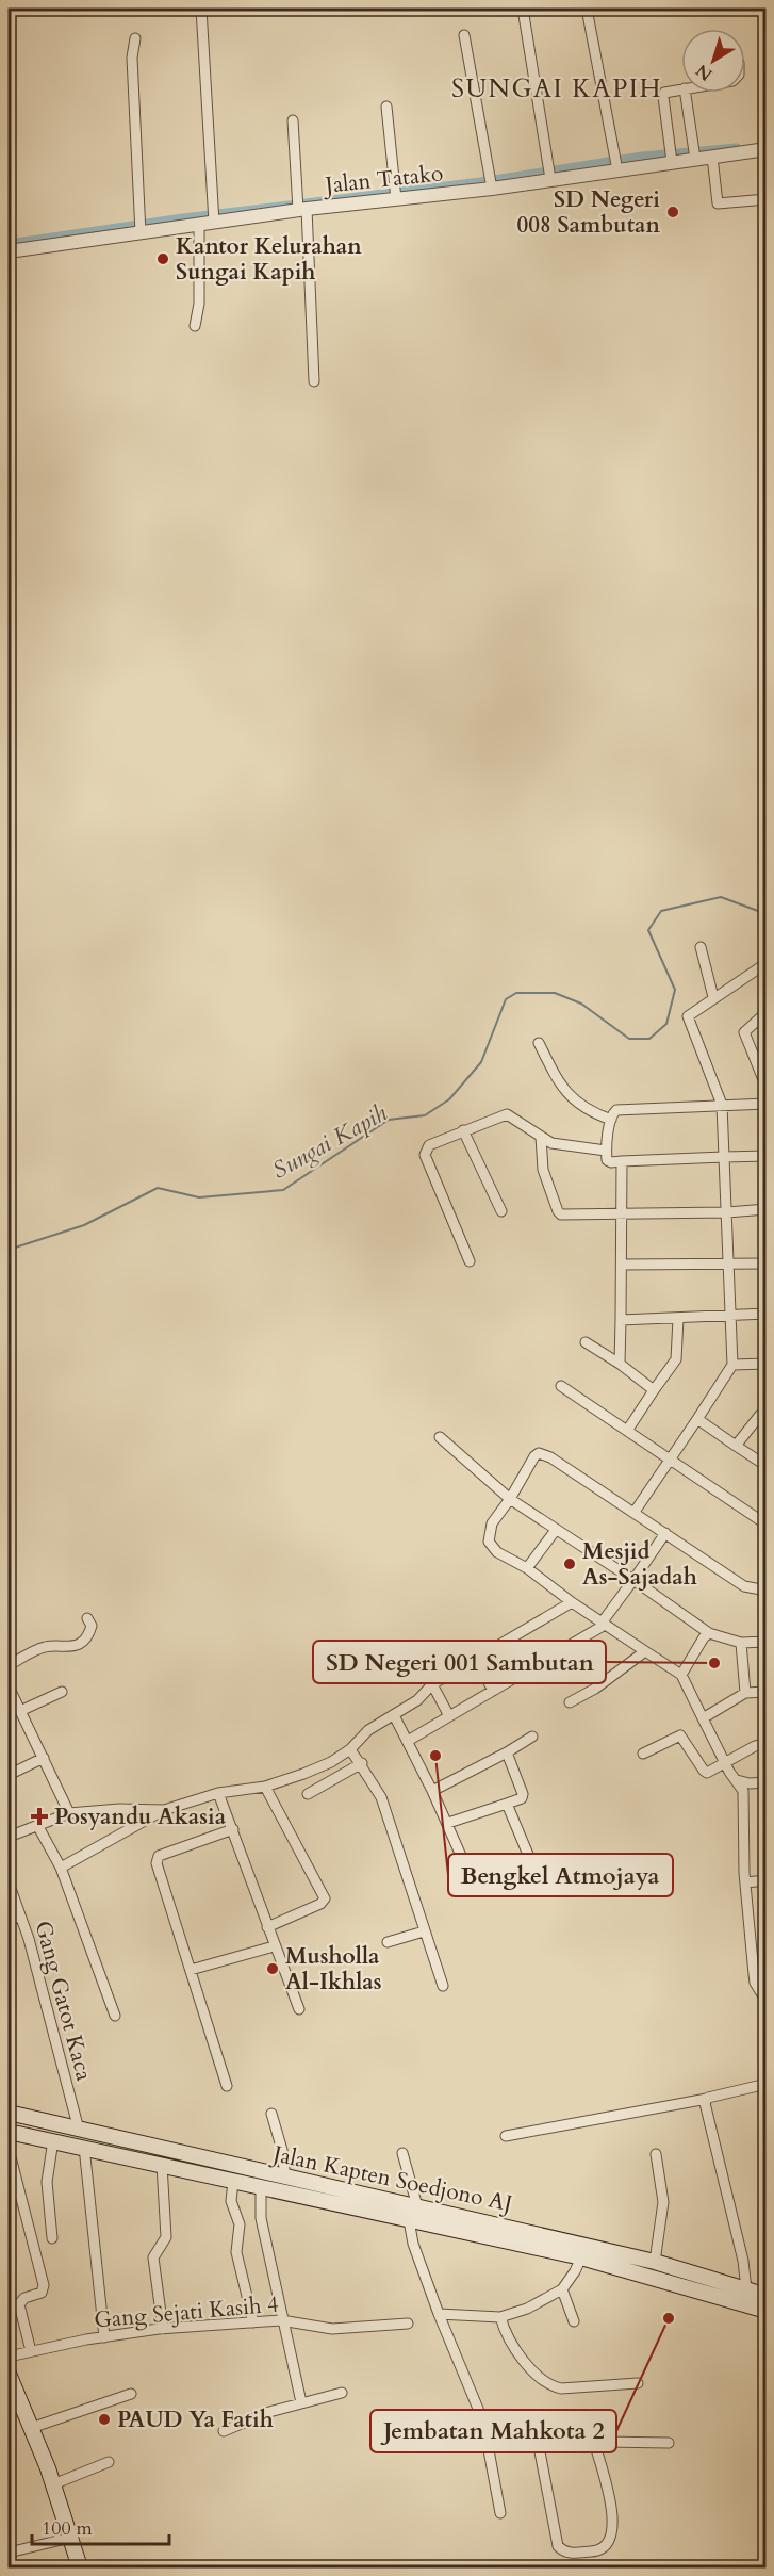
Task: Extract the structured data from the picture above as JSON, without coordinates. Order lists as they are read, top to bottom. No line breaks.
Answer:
{"streets":{"main road":["Jalan Kapten Soedjono AJ"],"street":["Jalan Tatako","Gang Gatot Kaca","Gang Sejati Kasih 4"]},"crossings":[["Gang Gatot Kaca","Jalan Kapten Soedjono AJ"]],"districts":["SUNGAI KAPIH"],"water":["Sungai Kapih"],"places":{"other":["SD Negeri 008 Sambutan","Kantor Kelurahan Sungai Kapih","Mesjid As-Sajadah","SD Negeri 001 Sambutan","Bengkel Atmojaya","Musholla Al-Ikhlas","Jembatan Mahkota 2","PAUD Ya Fatih"],"health":["Posyandu Akasia"]},"scale_bar":"100 m","north":"bottom left"}
